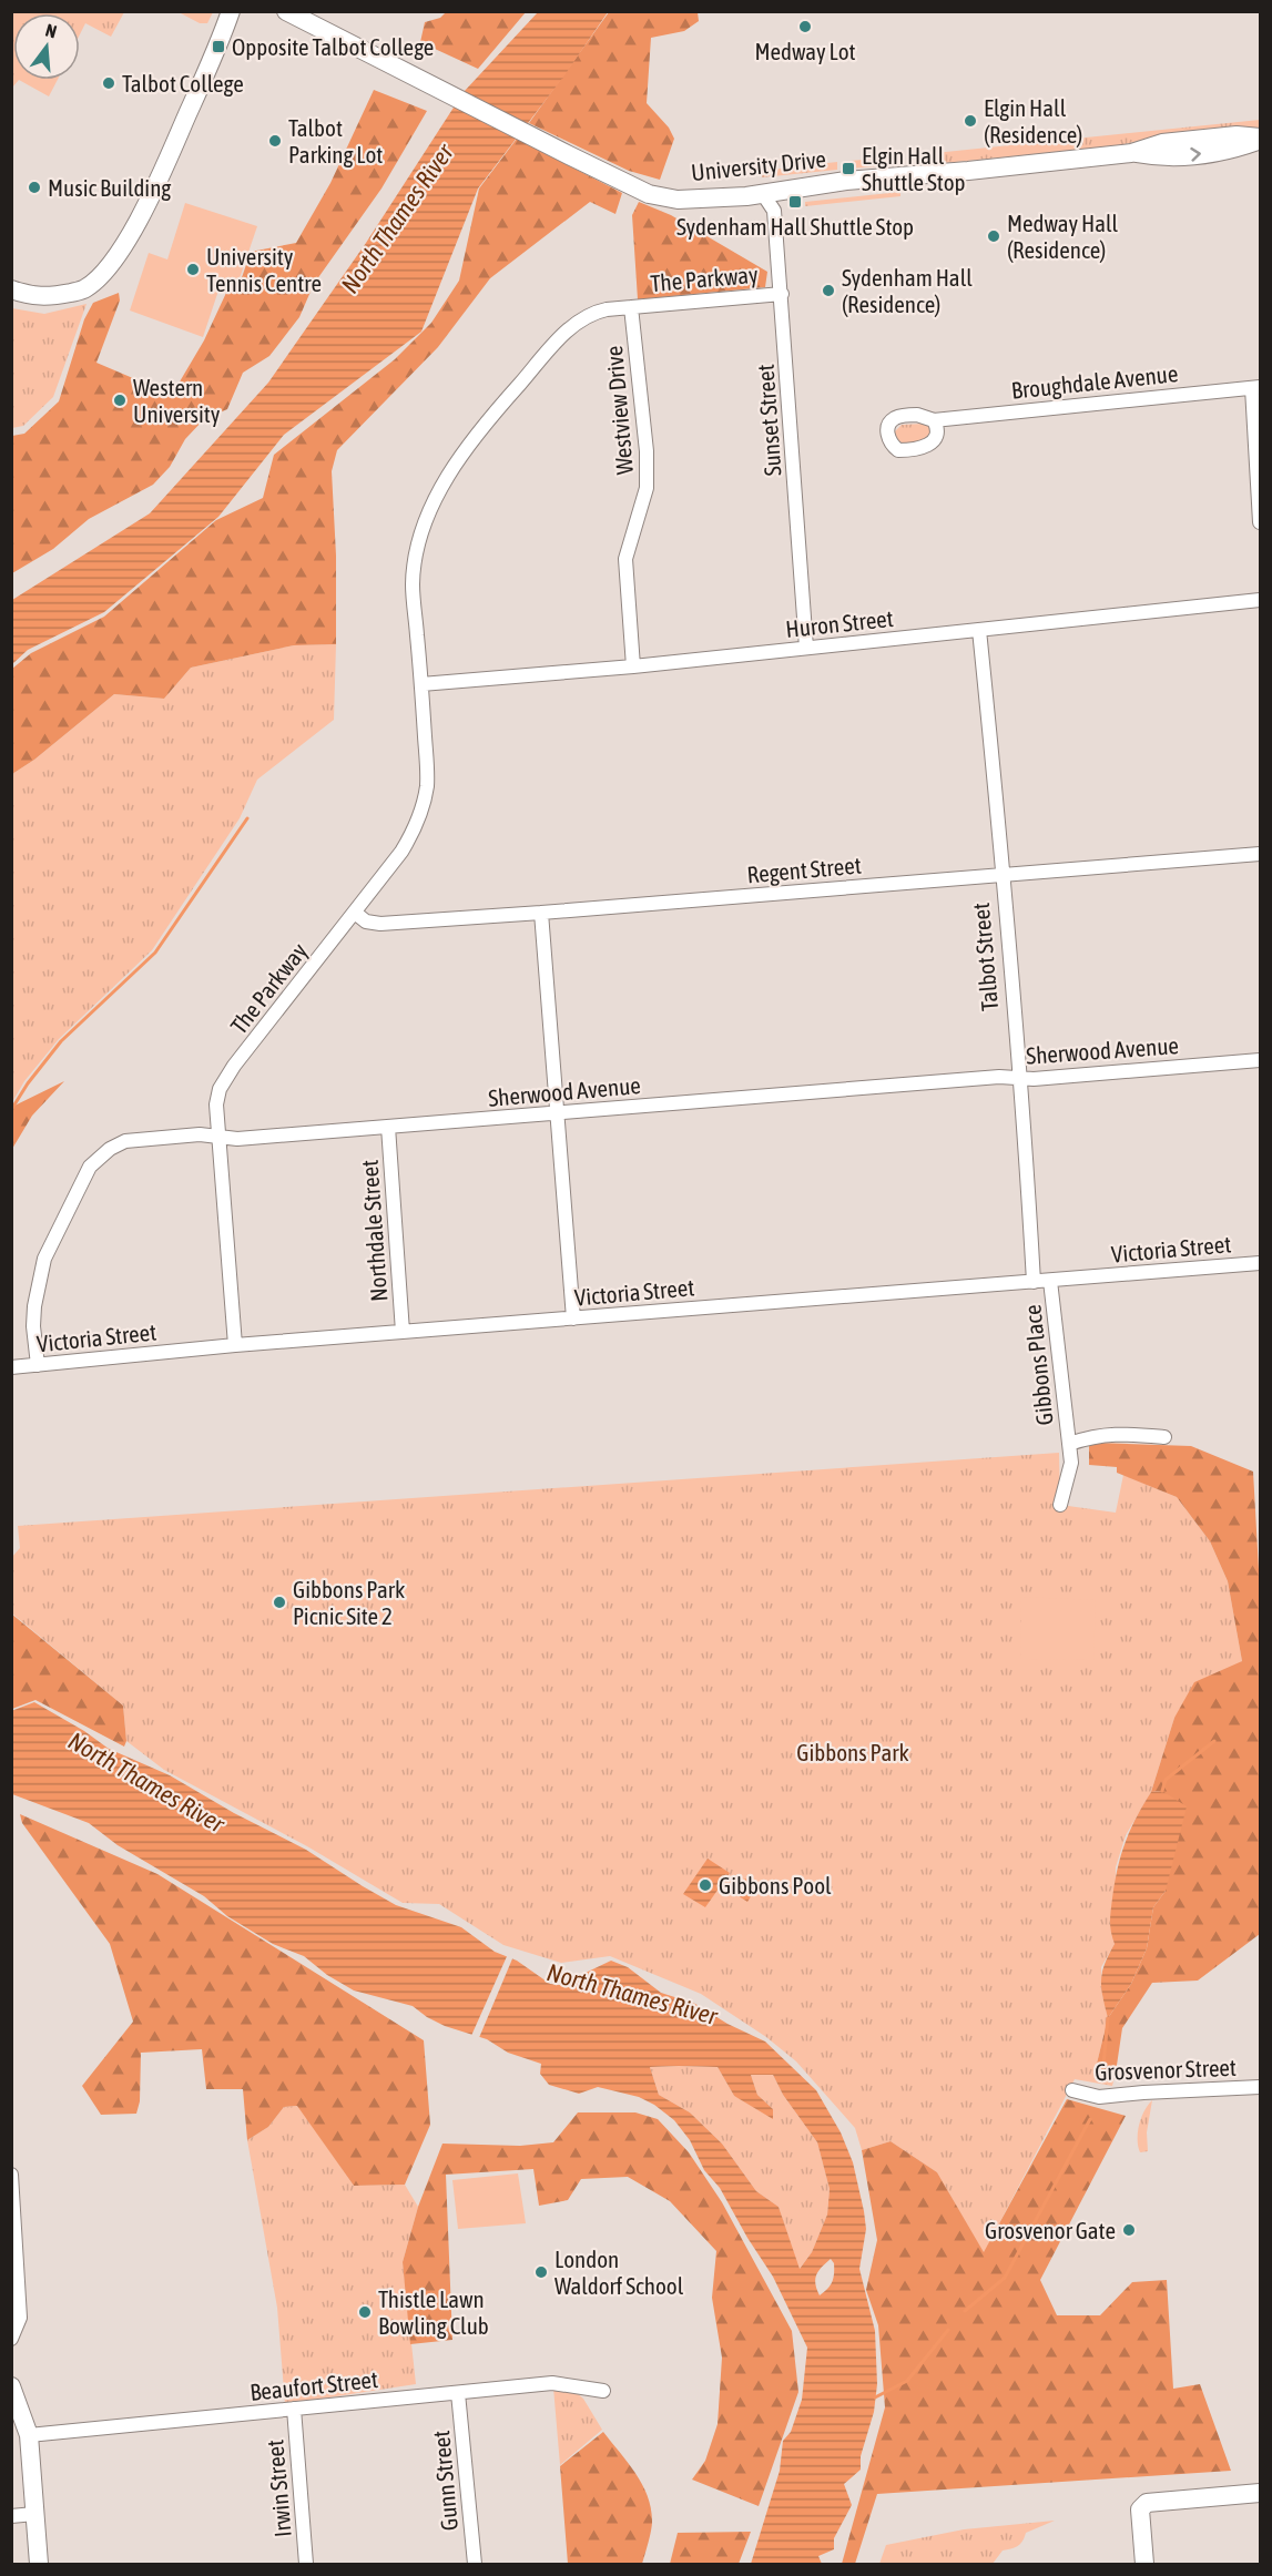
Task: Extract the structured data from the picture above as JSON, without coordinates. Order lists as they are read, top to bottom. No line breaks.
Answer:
{"streets":{"street":["University Drive","The Parkway","Broughdale Avenue","Westview Drive","Sunset Street","Huron Street","Regent Street","Talbot Street","Sherwood Avenue","Northdale Street","Victoria Street","Gibbons Place","Grosvenor Street","Beaufort Street","Gunn Street","Irwin Street"]},"crossings":[["University Drive","Sunset Street"],["The Parkway","Westview Drive"],["The Parkway","Sunset Street"],["The Parkway","Huron Street"],["The Parkway","Regent Street"],["The Parkway","Sherwood Avenue"],["The Parkway","Victoria Street"],["Westview Drive","Huron Street"],["Sunset Street","Huron Street"],["Huron Street","Talbot Street"],["Regent Street","Talbot Street"],["Talbot Street","Sherwood Avenue"],["Talbot Street","Victoria Street"],["Sherwood Avenue","Northdale Street"],["Sherwood Avenue","Victoria Street"],["Northdale Street","Victoria Street"],["Victoria Street","Gibbons Place"],["Beaufort Street","Gunn Street"],["Beaufort Street","Irwin Street"]],"water":["North Thames River"],"parks":["Gibbons Park"],"places":{"other":["Medway Lot","Talbot College","Elgin Hall (Residence)","Talbot Parking Lot","Music Building","Medway Hall (Residence)","University Tennis Centre","Sydenham Hall (Residence)","Western University","Gibbons Park Picnic Site 2","Gibbons Pool","Grosvenor Gate","London Waldorf School","Thistle Lawn Bowling Club"],"transit":["Opposite Talbot College","Elgin Hall Shuttle Stop","Sydenham Hall Shuttle Stop"]},"north":"top"}
